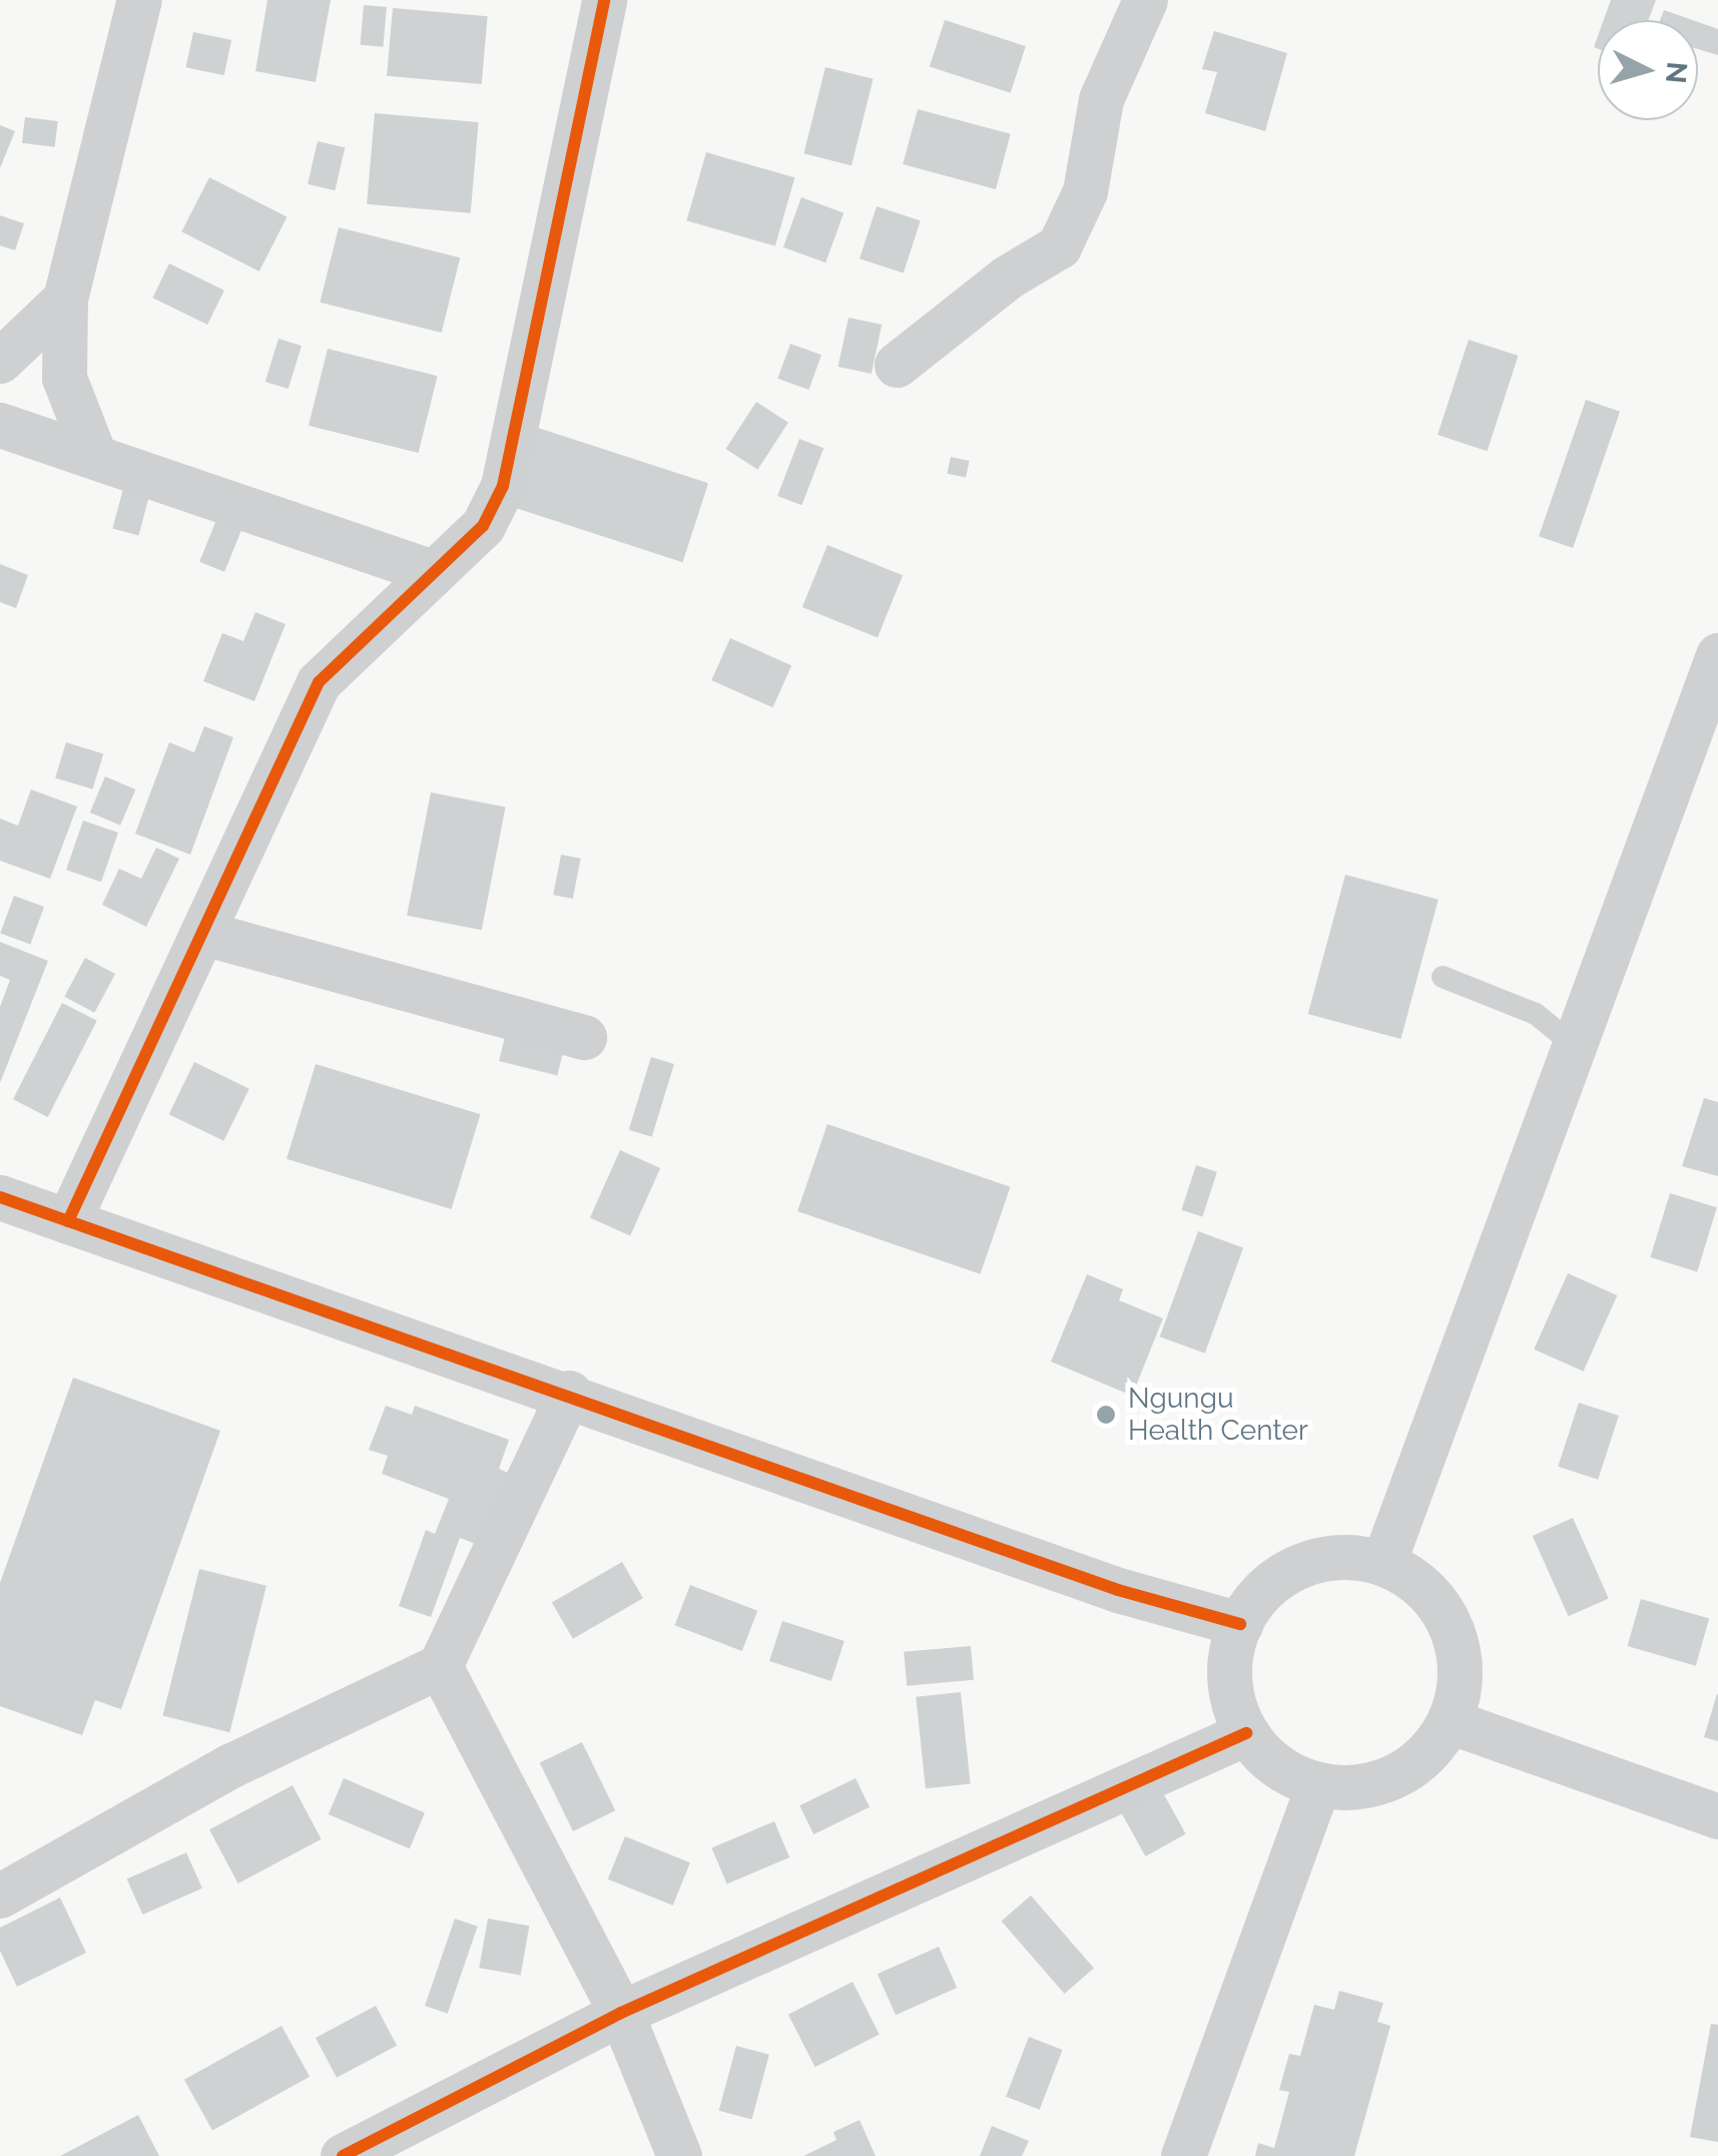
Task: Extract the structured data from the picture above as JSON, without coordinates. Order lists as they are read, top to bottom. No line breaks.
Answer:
{"places":["Ngungu Health Center"],"north":"right"}
